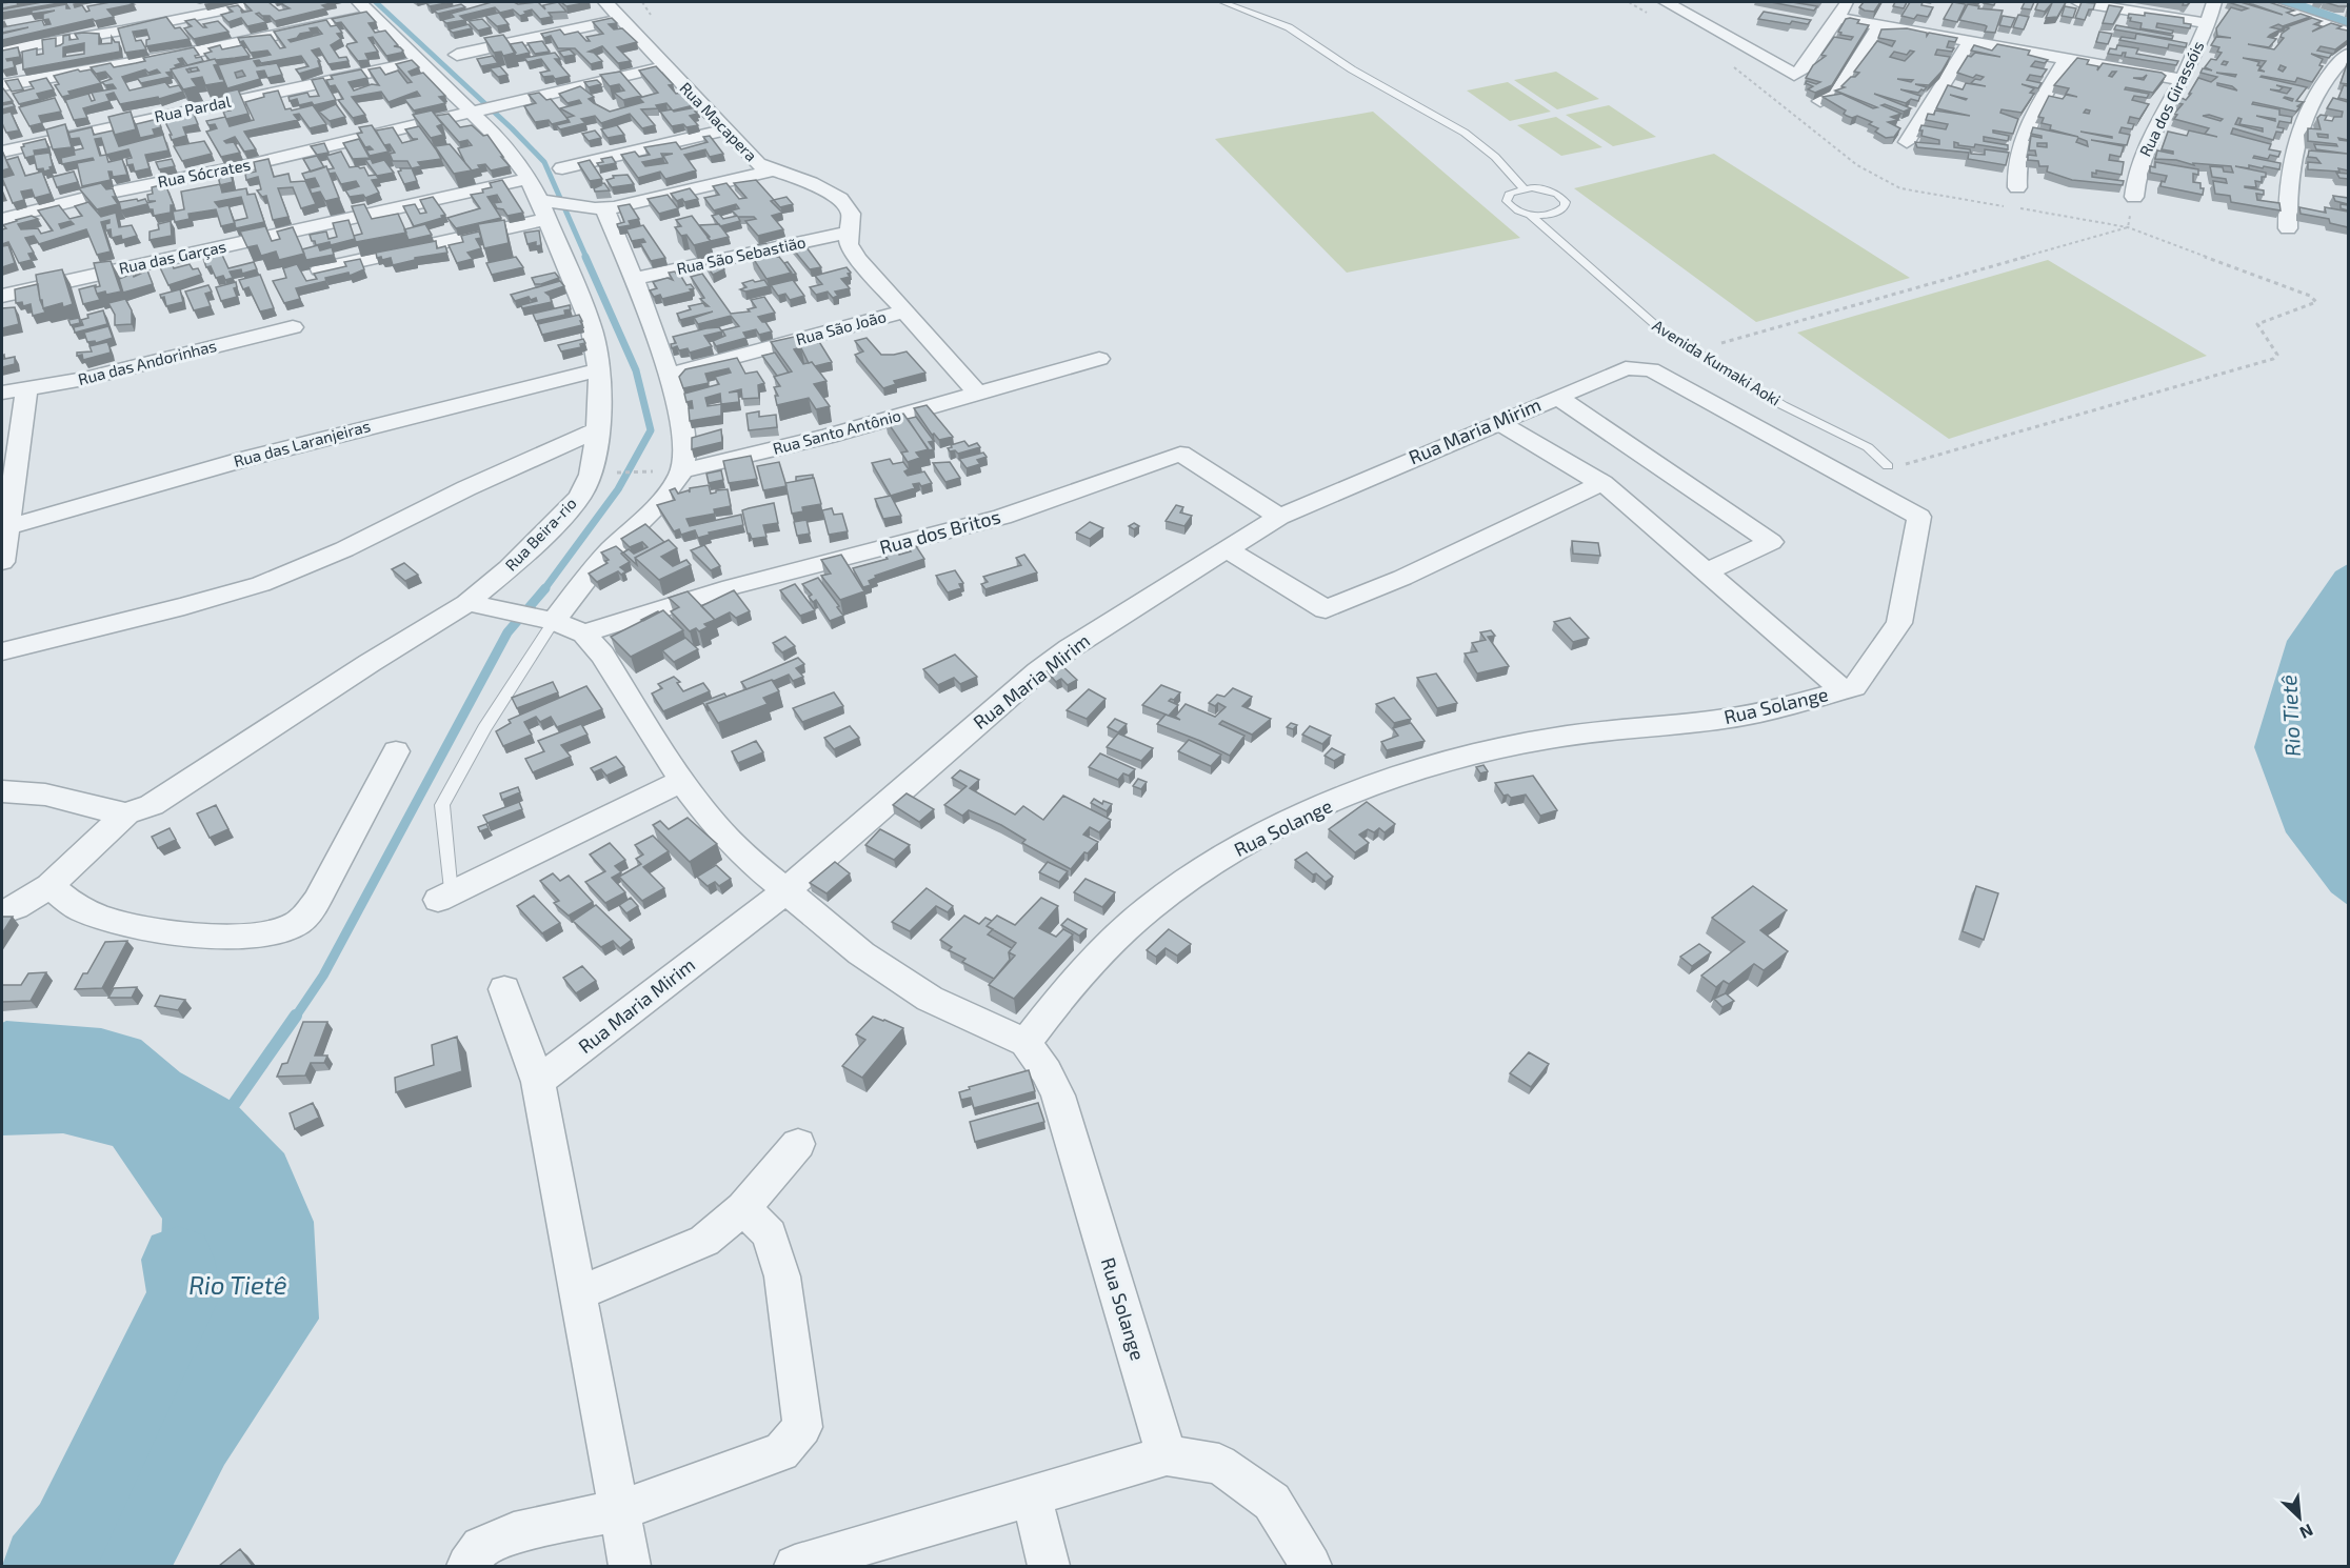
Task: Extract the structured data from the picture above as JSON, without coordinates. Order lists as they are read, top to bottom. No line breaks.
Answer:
{"streets":{"street":["Rua dos Girassóis","Rua Pardal","Rua Macapera","Rua Sócrates","Rua São Sebastião","Rua das Garças","Rua São João","Rua das Andorinhas","Rua Maria Mirim","Rua Santo Antônio","Rua das Laranjeiras","Rua dos Britos","Rua Beira-rio","Rua Solange"],"lane":["Avenida Kumaki Aoki"]},"crossings":[["Rua Pardal","Rua Beira-rio"],["Rua Macapera","Rua Sócrates"],["Rua Macapera","Rua São Sebastião"],["Rua Macapera","Rua São João"],["Rua Macapera","Rua Santo Antônio"],["Rua Sócrates","Rua Beira-rio"],["Rua das Garças","Rua Beira-rio"],["Rua Maria Mirim","Rua dos Britos"],["Rua Maria Mirim","Rua Solange"],["Rua das Laranjeiras","Rua Beira-rio"]],"water":["Rio Tietê"],"north":"bottom right"}
